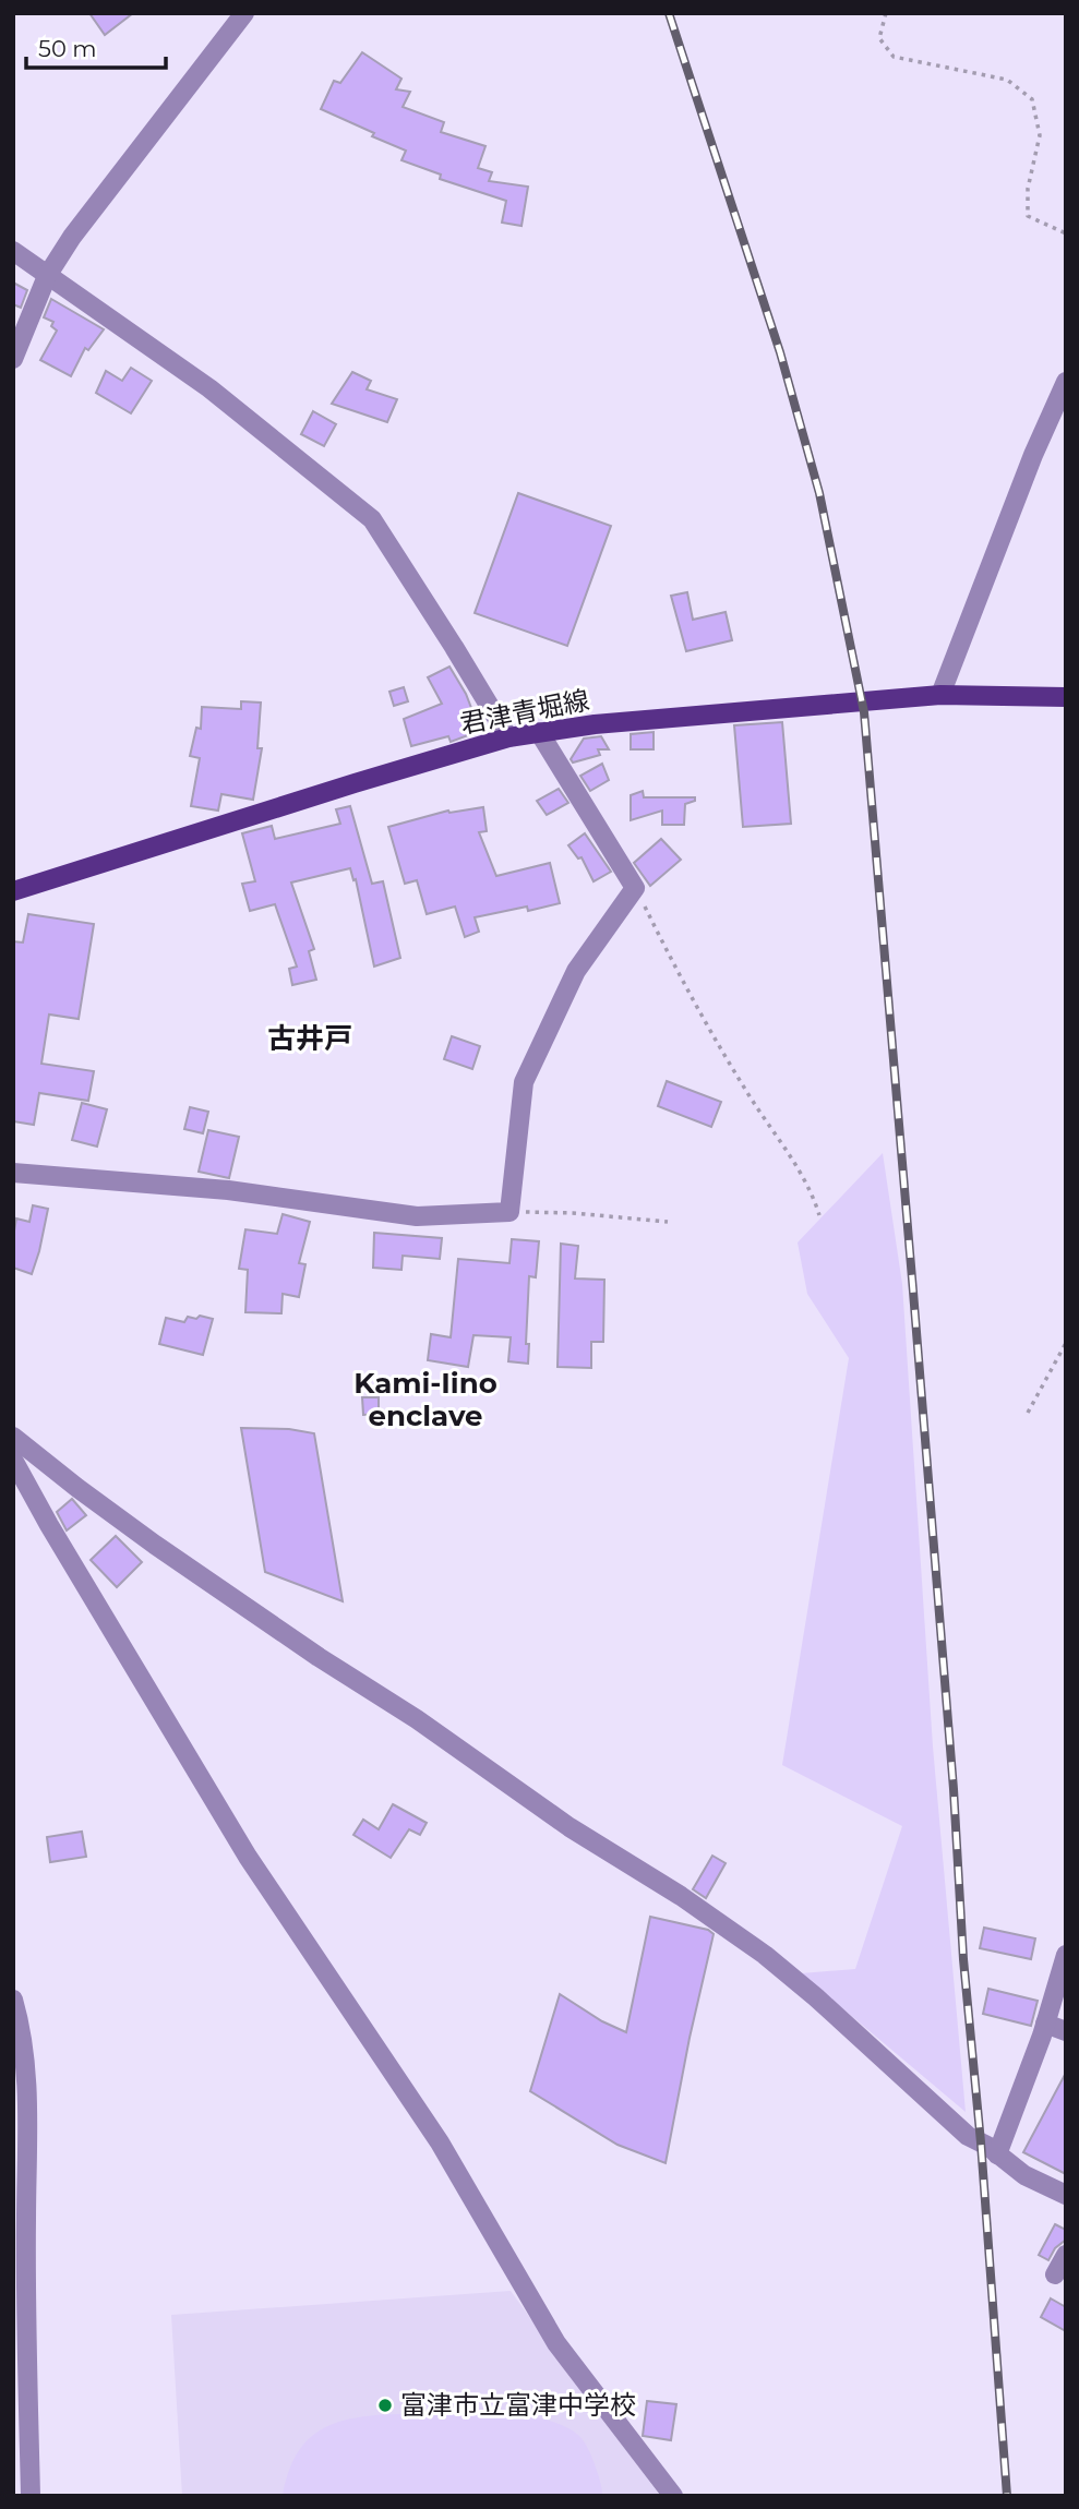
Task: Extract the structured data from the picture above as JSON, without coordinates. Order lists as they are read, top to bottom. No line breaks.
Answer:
{"streets":{"main road":["君津青堀線"]},"districts":["古井戸","Kami-Iino enclave"],"places":["富津市立富津中学校"],"scale_bar":"50 m"}
